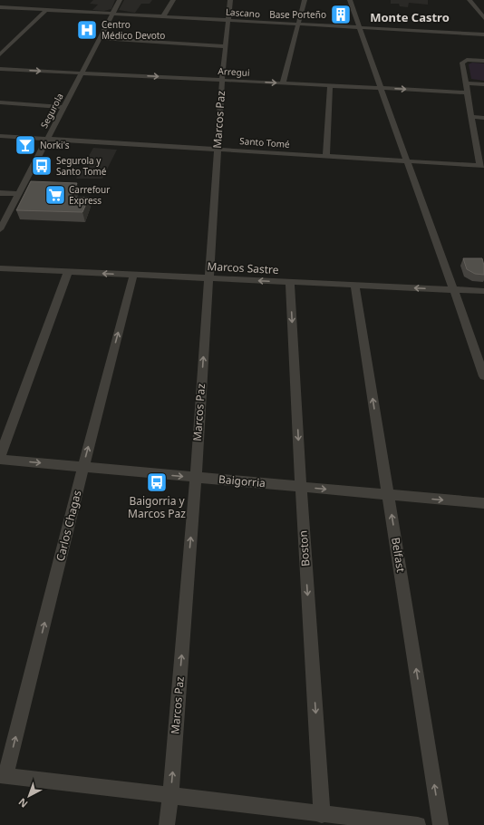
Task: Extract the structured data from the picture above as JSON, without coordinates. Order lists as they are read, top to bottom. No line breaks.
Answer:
{"streets":{"street":["Lascano","Arregui","Segurola","Marcos Paz","Santo Tomé","Marcos Sastre","Baigorria","Carlos Chagas","Boston","Belfast"]},"crossings":[["Lascano","Segurola"],["Lascano","Marcos Paz"],["Arregui","Segurola"],["Arregui","Marcos Paz"],["Segurola","Santo Tomé"],["Marcos Paz","Santo Tomé"],["Marcos Paz","Marcos Sastre"],["Marcos Paz","Baigorria"],["Marcos Sastre","Carlos Chagas"],["Marcos Sastre","Boston"],["Marcos Sastre","Belfast"],["Baigorria","Carlos Chagas"],["Baigorria","Boston"],["Baigorria","Belfast"]],"one_way":["Marcos Paz","Marcos Sastre","Baigorria","Boston","Belfast"],"districts":["Monte Castro"],"places":{"building":["Base Porteño"],"hospital":["Centro Médico Devoto"],"bar":["Norki's"],"bus stop":["Segurola y Santo Tomé","Baigorria y Marcos Paz"],"supermarket":["Carrefour Express"]},"north":"bottom left"}
